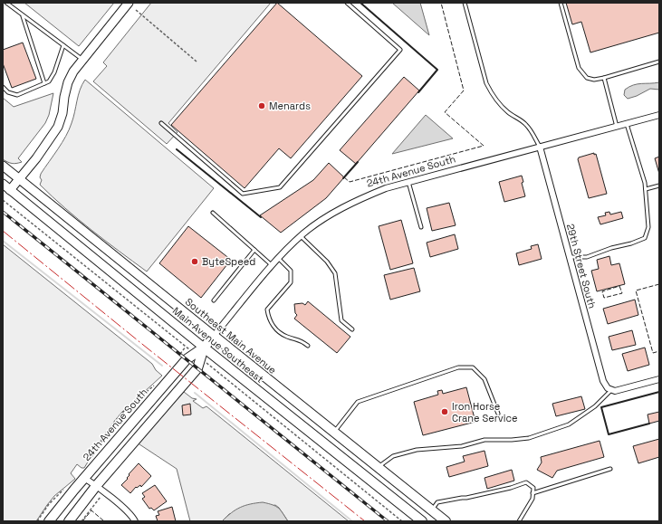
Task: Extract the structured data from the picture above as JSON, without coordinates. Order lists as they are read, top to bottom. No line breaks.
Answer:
{"streets":{"main road":["24th Avenue South","Southeast Main Avenue","Main Avenue Southeast"],"street":["29th Street South"]},"crossings":[["24th Avenue South","29th Street South"],["24th Avenue South","Southeast Main Avenue"],["24th Avenue South","Main Avenue Southeast"]],"places":["Menards","ByteSpeed","Iron Horse Crane Service"]}
